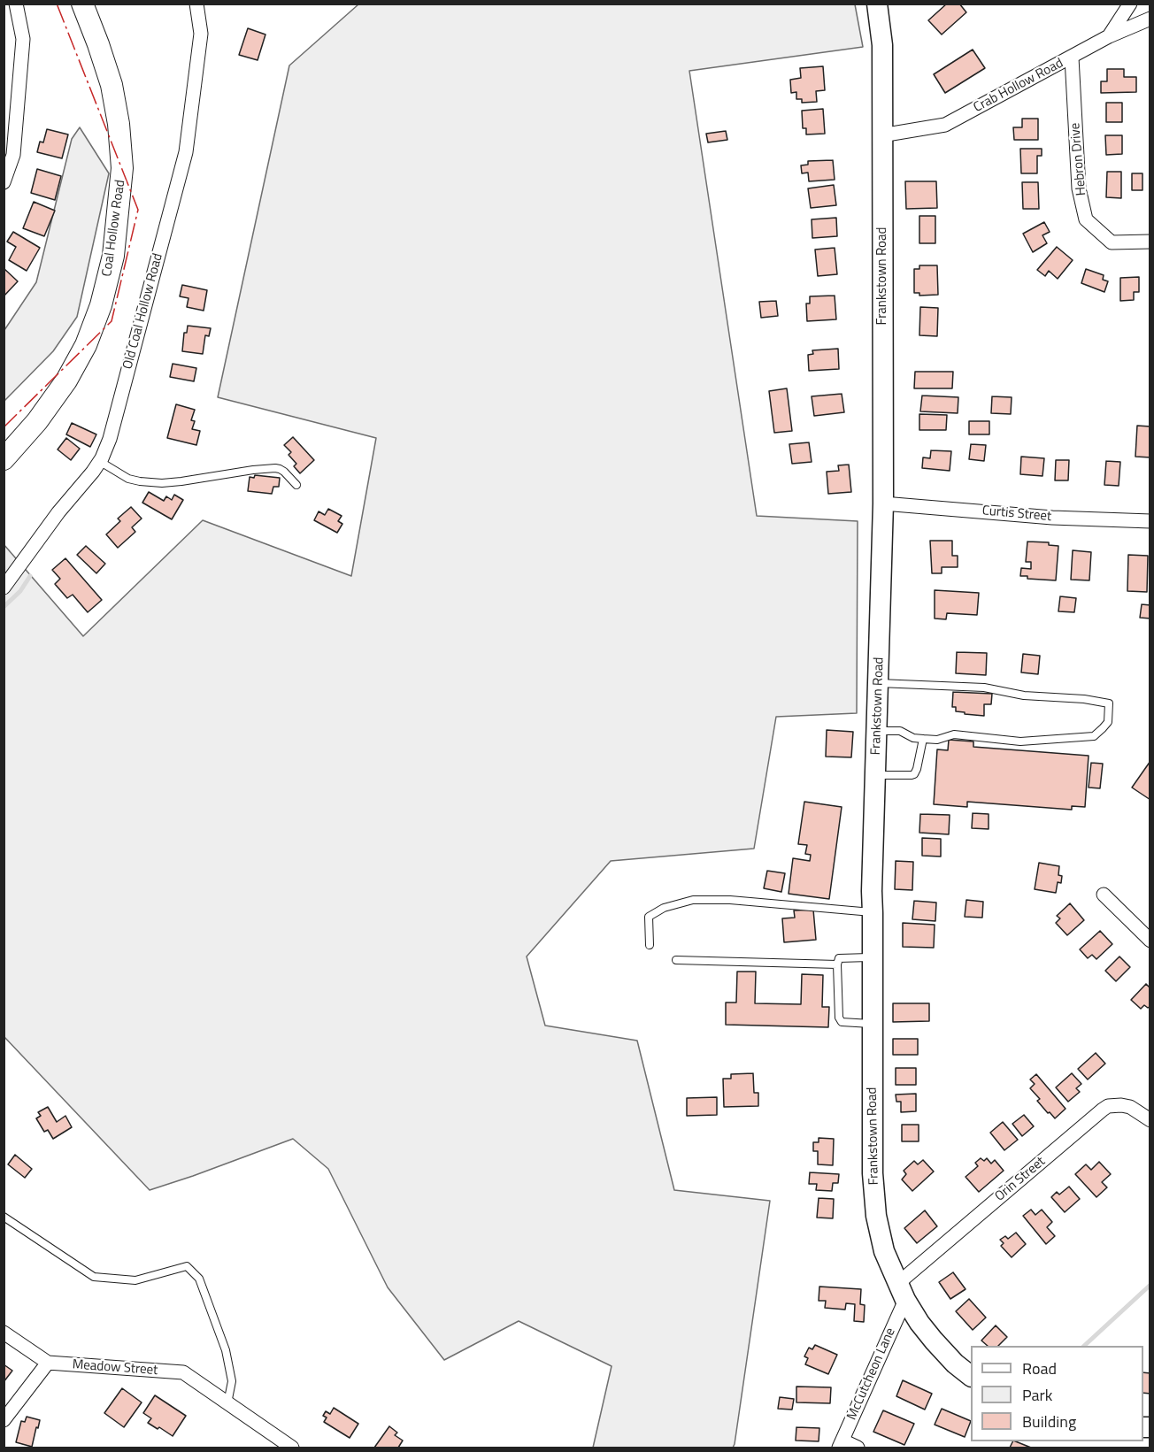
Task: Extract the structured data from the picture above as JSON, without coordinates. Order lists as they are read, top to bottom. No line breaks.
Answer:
{"streets":{"main road":["Coal Hollow Road","Frankstown Road"],"street":["Crab Hollow Road","Hebron Drive","Old Coal Hollow Road","Curtis Street","Orin Street","Meadow Street","McCutcheon Lane"]},"crossings":[["Crab Hollow Road","Hebron Drive"],["Crab Hollow Road","Frankstown Road"],["Frankstown Road","Curtis Street"],["Frankstown Road","Orin Street"],["Frankstown Road","McCutcheon Lane"],["Orin Street","McCutcheon Lane"]],"legend":["Road","Park","Building"]}
